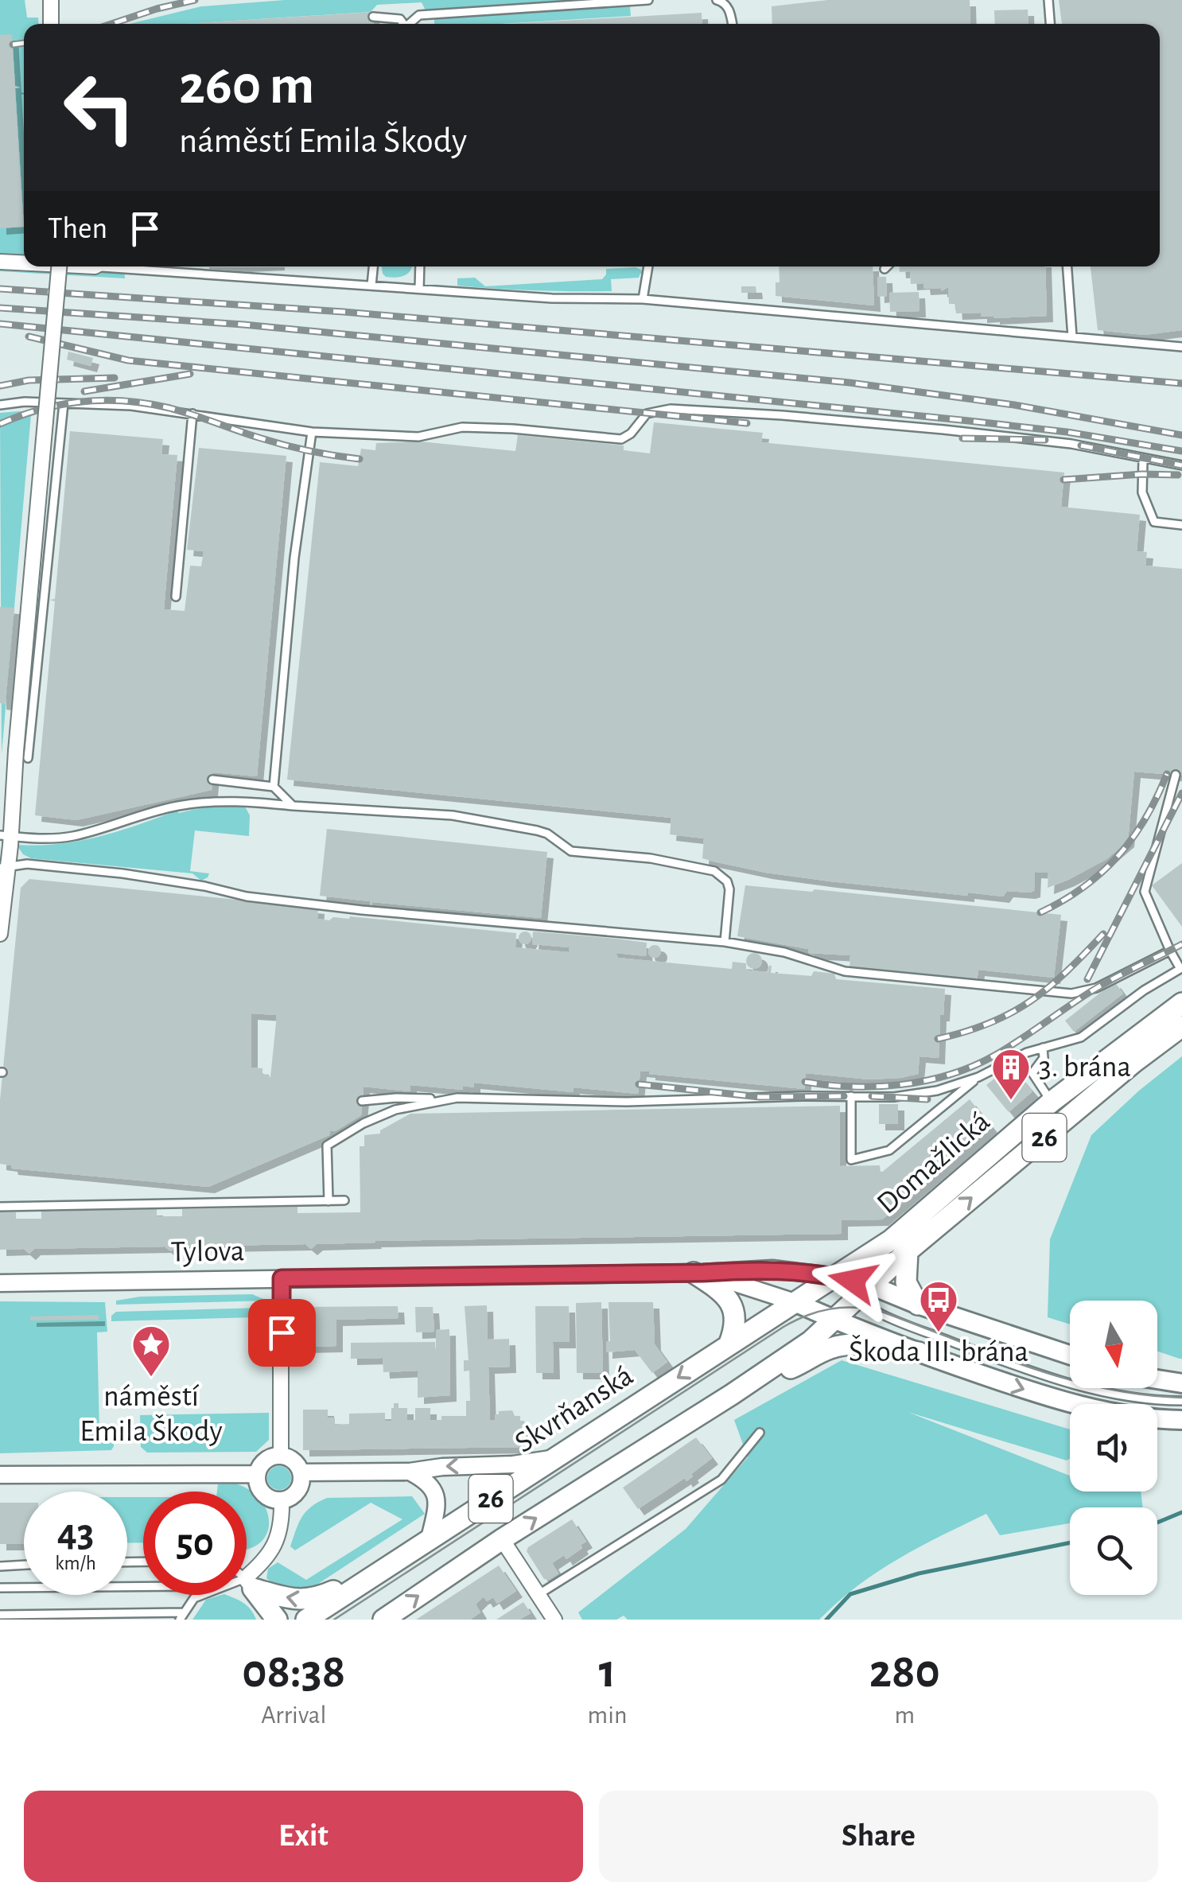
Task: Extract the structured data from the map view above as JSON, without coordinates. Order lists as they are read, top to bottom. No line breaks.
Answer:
{"streets":{"main road":["26","Domažlická","Skvrňanská"],"street":["Tylova"]},"crossings":[["26","Domažlická"],["26","Tylova"],["26","Skvrňanská"],["Domažlická","Tylova"],["Tylova","Skvrňanská"]],"places":{"building":["3. brána"],"bus stop":["Škoda III. brána"],"place":["náměstí Emila Škody"]},"north":"bottom","page":{"turn":["260 m","náměstí Emila Škody"],"then":"Then","speed":"43 km/h","limit":"50","eta":["08:38","Arrival","1","min","280","m"],"buttons":["Exit","Share"]}}
